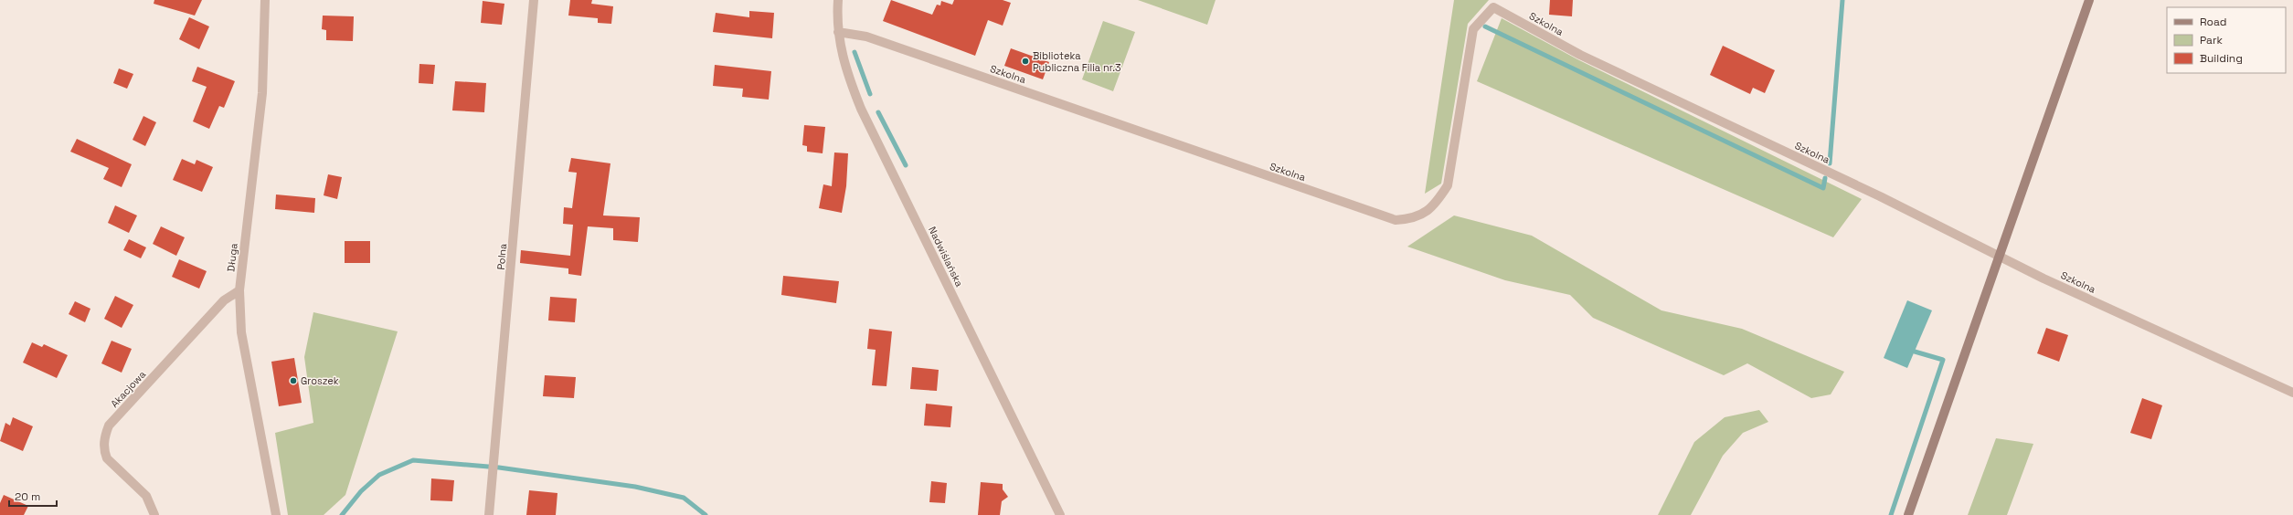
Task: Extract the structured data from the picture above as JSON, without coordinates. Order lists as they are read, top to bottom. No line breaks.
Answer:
{"streets":{"street":["Szkolna","Polna","Nadwiślańska","Długa","Akacjowa"]},"crossings":[["Szkolna","Nadwiślańska"],["Długa","Akacjowa"]],"places":["Biblioteka Publiczna Filia nr.3","Groszek"],"legend":["Road","Park","Building"],"scale_bar":"20 m"}
